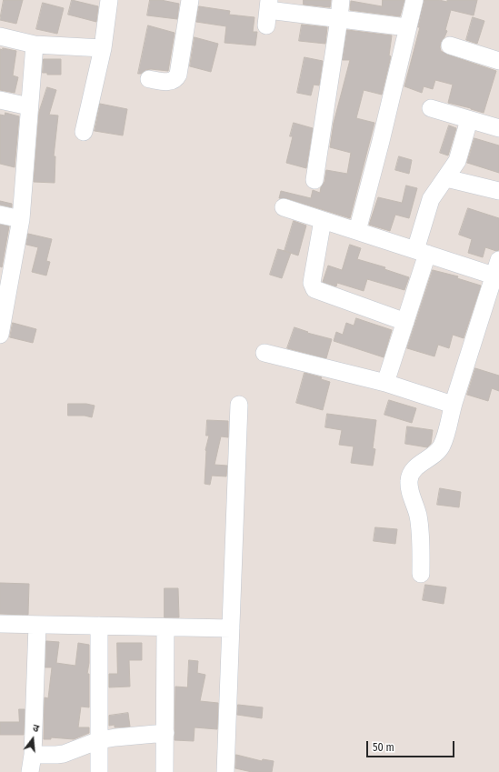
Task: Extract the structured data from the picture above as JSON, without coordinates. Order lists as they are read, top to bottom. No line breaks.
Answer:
{"scale_bar":"50 m","north":"top"}
